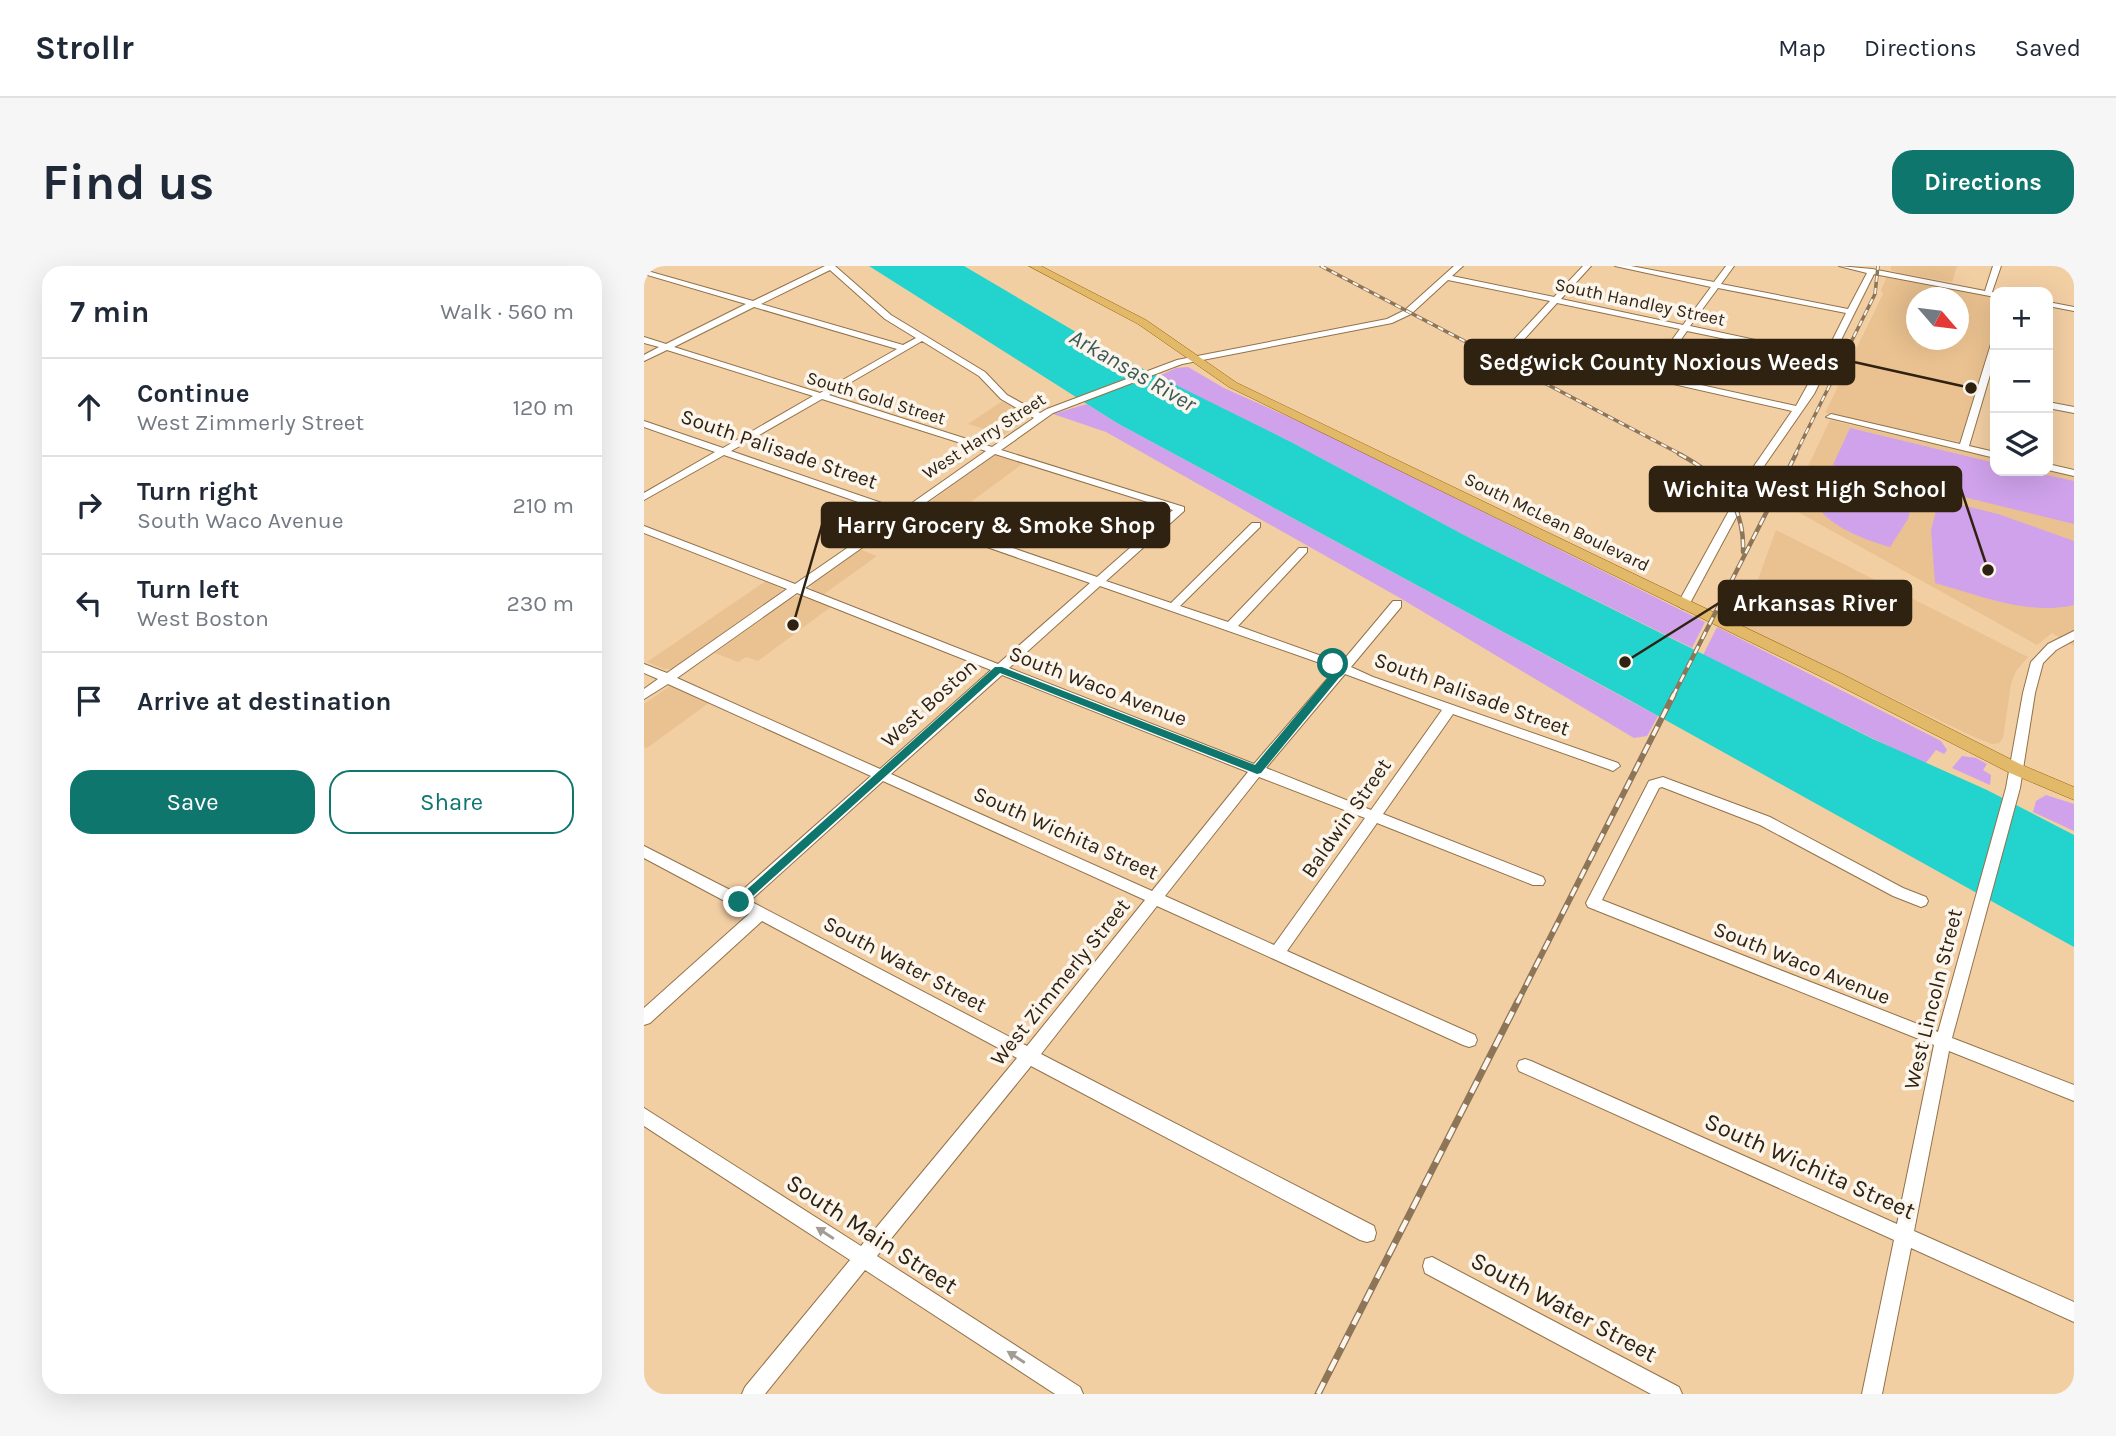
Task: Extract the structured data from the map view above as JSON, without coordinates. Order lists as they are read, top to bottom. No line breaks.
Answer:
{"streets":{"main road":["South McLean Boulevard"],"street":["South Handley Street","South Gold Street","West Harry Street","South Palisade Street","South Waco Avenue","West Boston","Baldwin Street","South Wichita Street","South Water Street","West Zimmerly Street","West Lincoln Street","South Main Street"]},"crossings":[["South Handley Street","West Harry Street"],["South Gold Street","West Harry Street"],["South Gold Street","West Boston"],["West Harry Street","South Palisade Street"],["West Harry Street","South McLean Boulevard"],["West Harry Street","South Waco Avenue"],["West Harry Street","South Wichita Street"],["South Palisade Street","West Boston"],["South Palisade Street","Baldwin Street"],["South Palisade Street","West Zimmerly Street"],["South McLean Boulevard","West Lincoln Street"],["South Waco Avenue","West Boston"],["South Waco Avenue","Baldwin Street"],["South Waco Avenue","West Zimmerly Street"],["South Waco Avenue","West Lincoln Street"],["West Boston","South Wichita Street"],["West Boston","South Water Street"],["Baldwin Street","South Wichita Street"],["South Wichita Street","West Zimmerly Street"],["South Wichita Street","West Lincoln Street"],["South Water Street","West Zimmerly Street"],["West Zimmerly Street","South Main Street"]],"one_way":["South Main Street"],"water":["Arkansas River"],"places":["Sedgwick County Noxious Weeds","Wichita West High School","Harry Grocery & Smoke Shop","Arkansas River"],"north":"bottom right","page":{"header":"Strollr","nav":["Map","Directions","Saved"],"buttons":["Directions",["Save","Share"]],"title":"Find us","heading":["7 min","Walk · 560 m"],"map_buttons":["+","−"],"list":[["Continue","West Zimmerly Street","120 m"],["Turn right","South Waco Avenue","210 m"],["Turn left","West Boston","230 m"],"Arrive at destination"]}}
